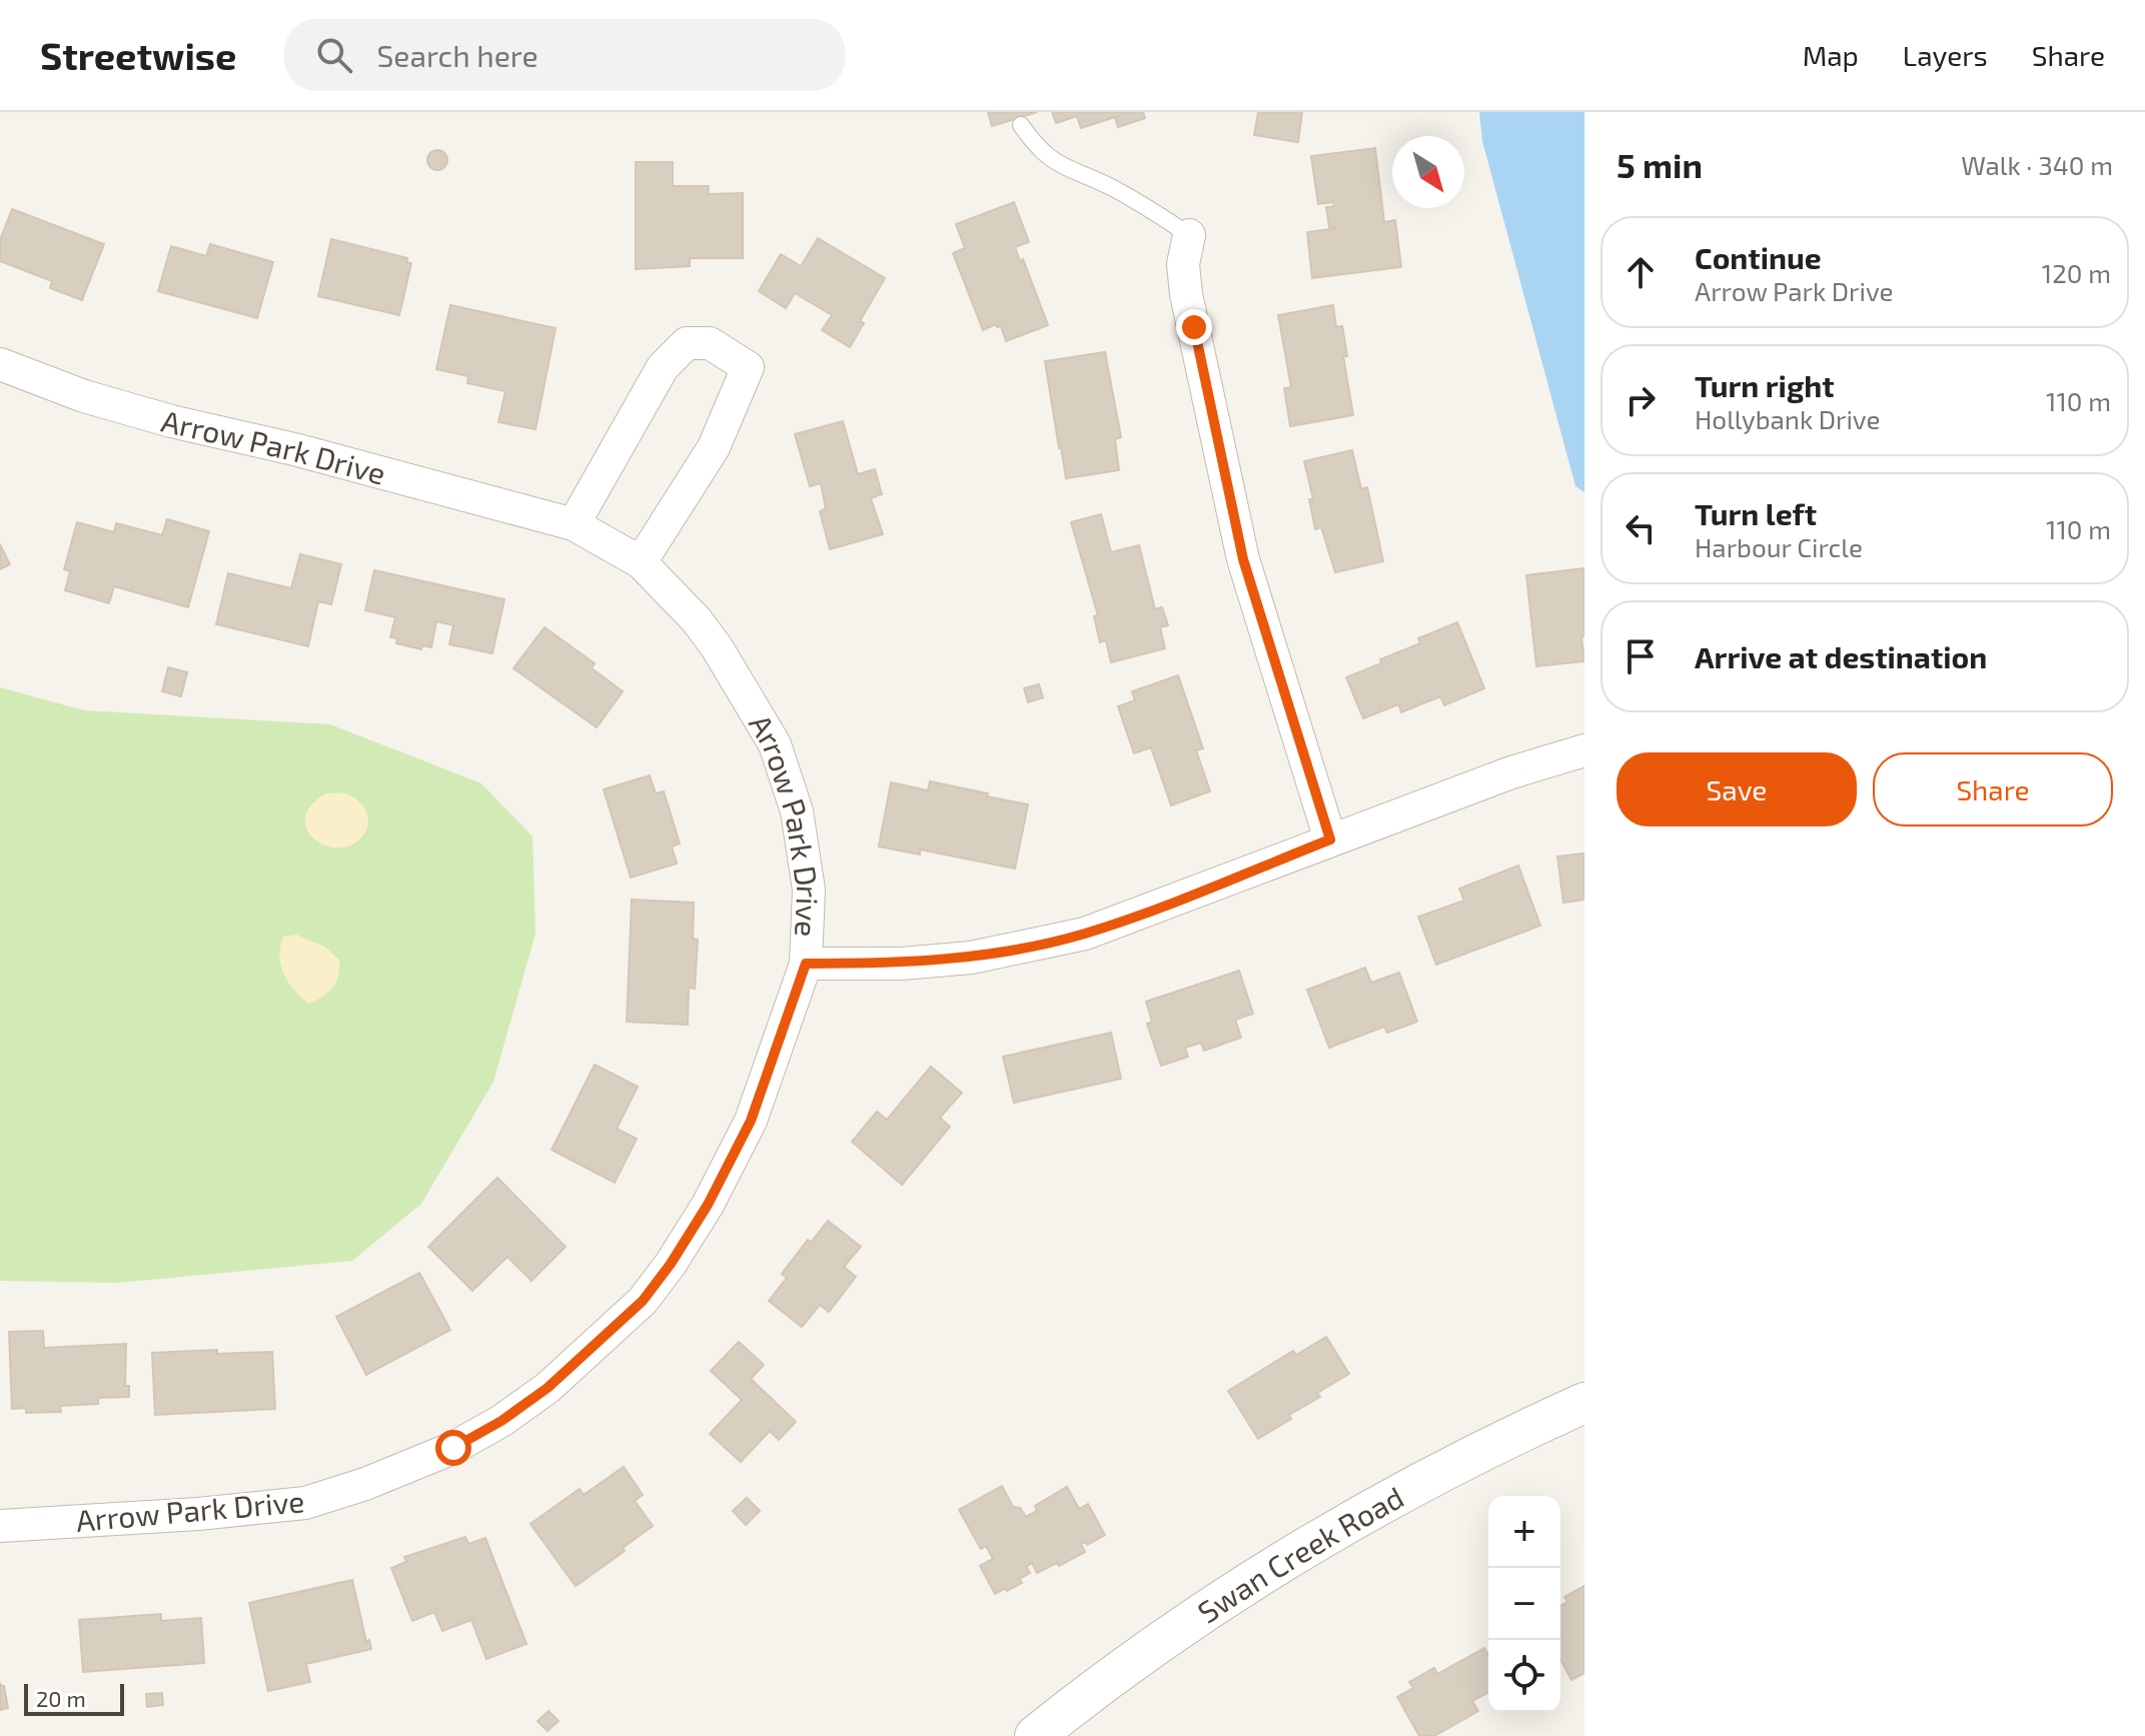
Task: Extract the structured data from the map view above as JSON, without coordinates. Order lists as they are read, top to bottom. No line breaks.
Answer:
{"streets":{"street":["Arrow Park Drive","Swan Creek Road"]},"scale_bar":"20 m","north":"bottom right","page":{"header":"Streetwise","search":"Search here","nav":["Map","Layers","Share"],"heading":["5 min","Walk · 340 m"],"list":[["Continue","Arrow Park Drive","120 m"],["Turn right","Hollybank Drive","110 m"],["Turn left","Harbour Circle","110 m"],"Arrive at destination"],"buttons":["Save","Share"],"map_buttons":["+","−"],"scale":"20 m"}}
